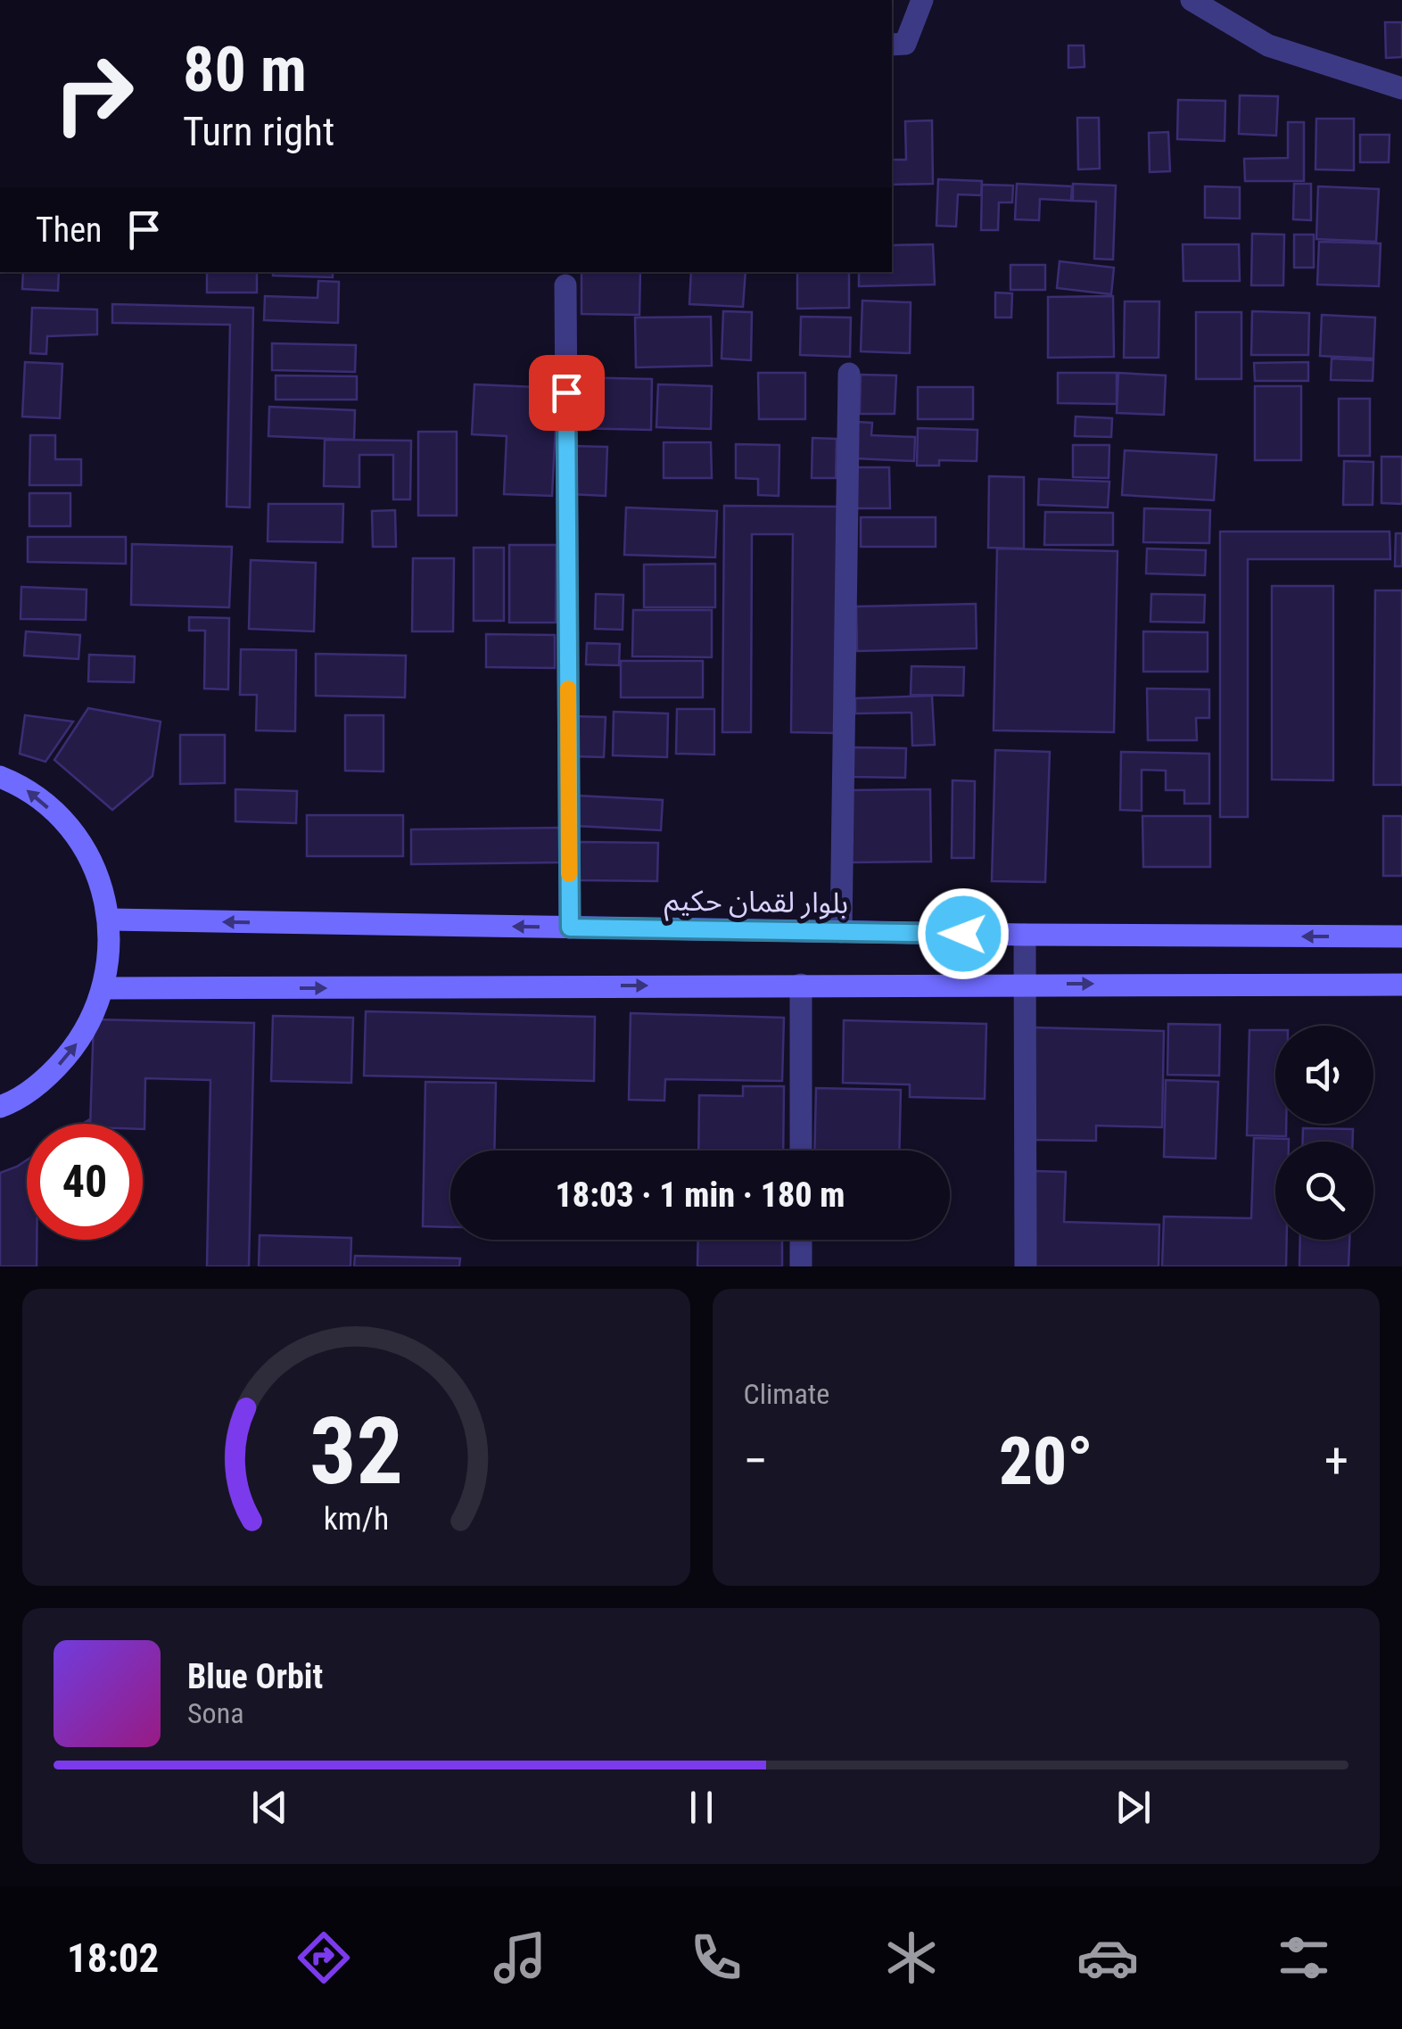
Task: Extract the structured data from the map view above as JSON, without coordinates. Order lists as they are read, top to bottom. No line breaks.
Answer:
{"streets":{"street":["بلوار لقمان حکیم"]},"page":{"turn":["80 m","Turn right"],"then":"Then","limit":"40","trip":"18:03 · 1 min · 180 m","tile":"Climate","heat":["−","20°","+"],"song":["Blue Orbit","Sona"],"tabs":"18:02","gauge":["32","km/h"]}}
